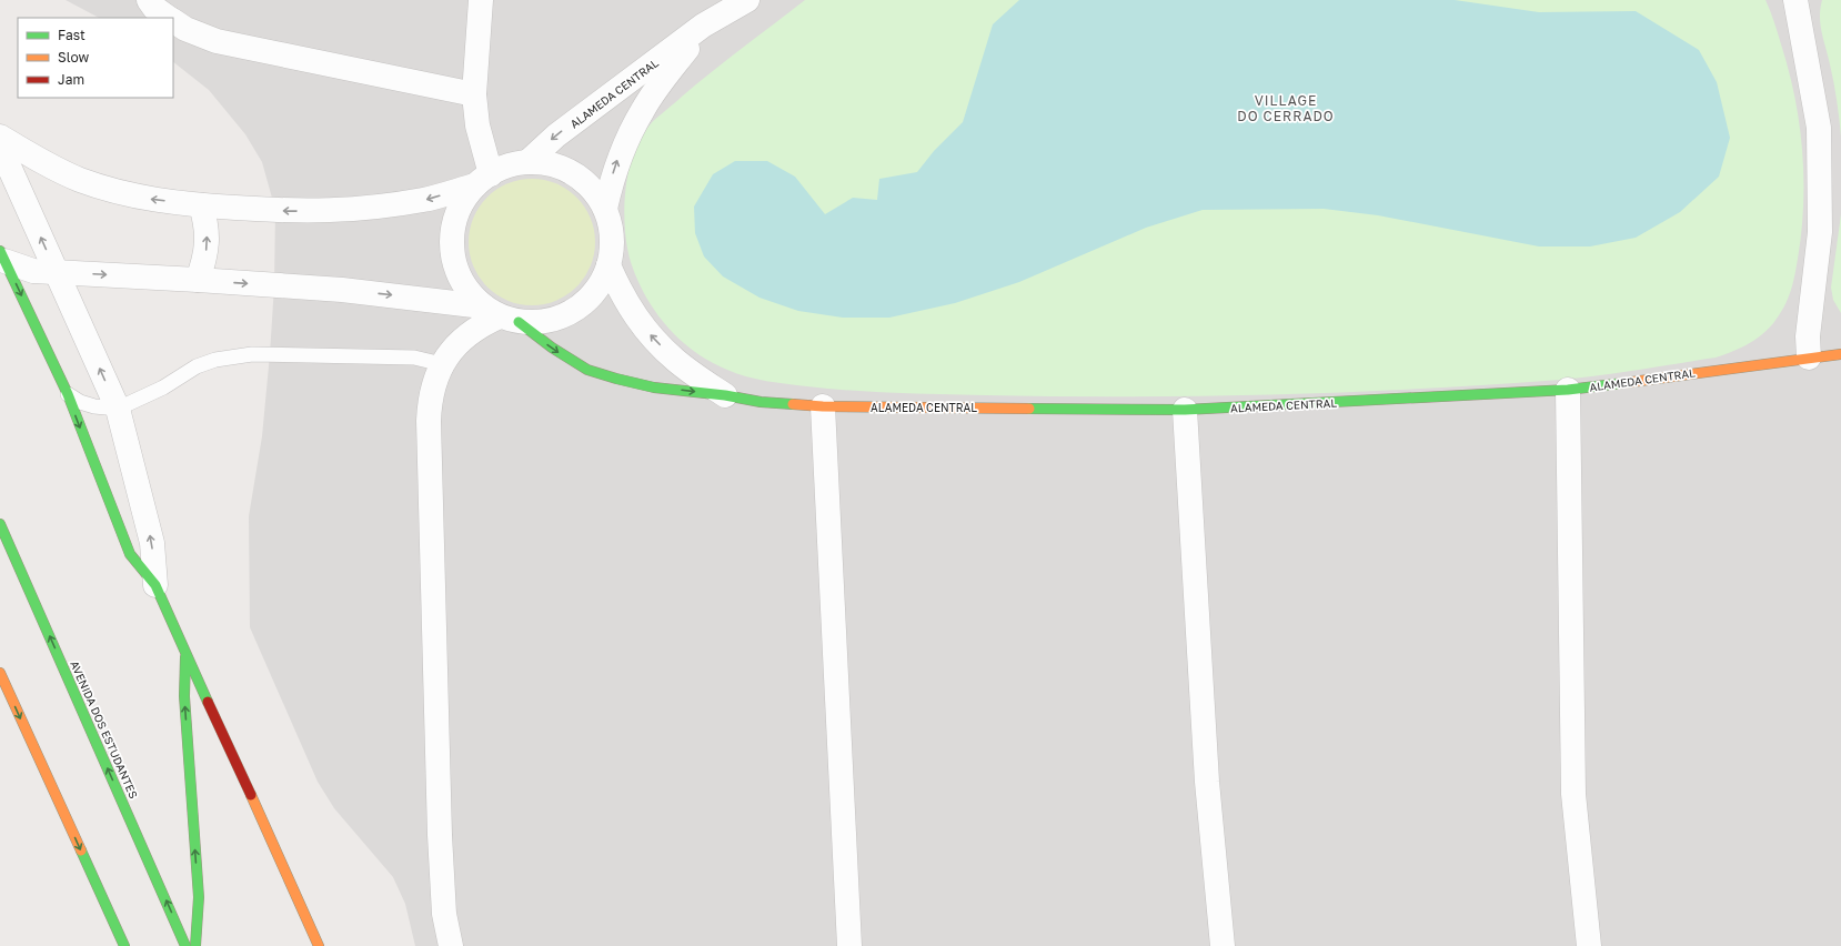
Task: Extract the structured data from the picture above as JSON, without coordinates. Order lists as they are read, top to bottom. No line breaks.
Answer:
{"streets":{"street":["ALAMEDA CENTRAL","AVENIDA DOS ESTUDANTES"]},"districts":["VILLAGE DO CERRADO"],"legend":["Fast","Slow","Jam"]}
